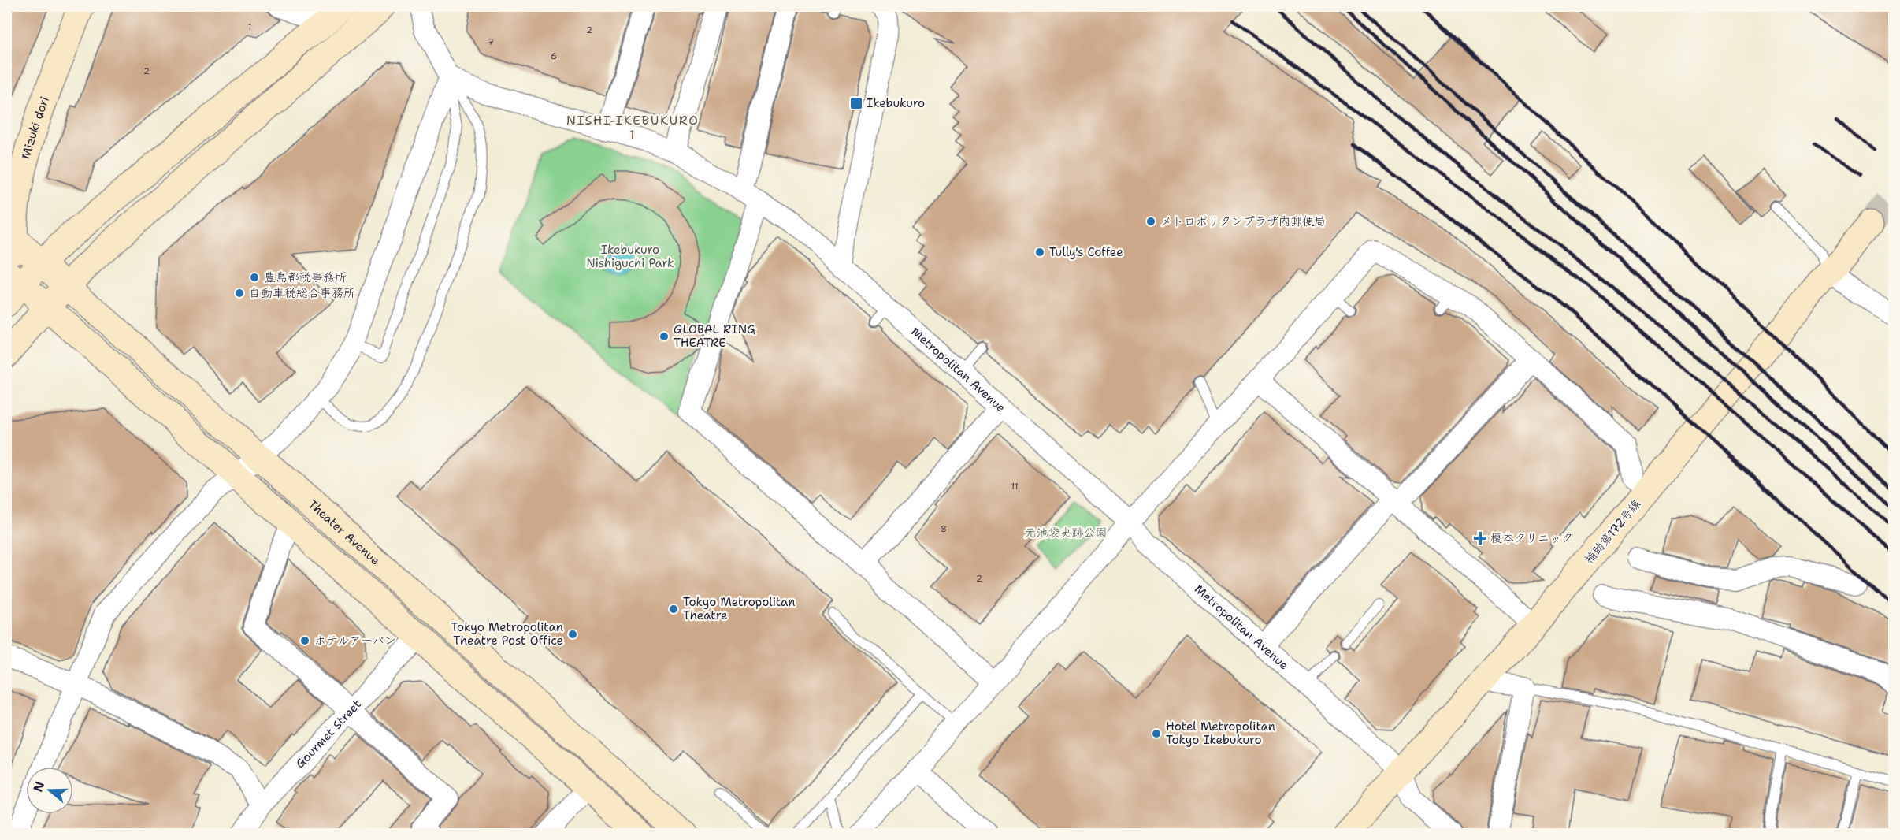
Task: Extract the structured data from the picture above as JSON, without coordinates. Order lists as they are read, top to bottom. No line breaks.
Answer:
{"streets":{"street":["Mizuki dori","Metropolitan Avenue","補助第172号線","Theater Avenue","Gourmet Street"]},"crossings":[["Mizuki dori","Theater Avenue"],["Metropolitan Avenue","補助第172号線"]],"districts":["NISHI-IKEBUKURO 1"],"parks":["Ikebukuro Nishiguchi Park","元池袋史跡公園"],"places":{"transit":["Ikebukuro"],"other":["メトロポリタンプラザ内郵便局","Tully's Coffee","豊島都税事務所","自動車税総合事務所","GLOBAL RING THEATRE","Tokyo Metropolitan Theatre","Tokyo Metropolitan Theatre Post Office","ホテルアーバン","Hotel Metropolitan Tokyo Ikebukuro"],"health":["榎本クリニック"]},"house_numbers":["1","2","7","6","2","11","8","2"],"north":"left"}
